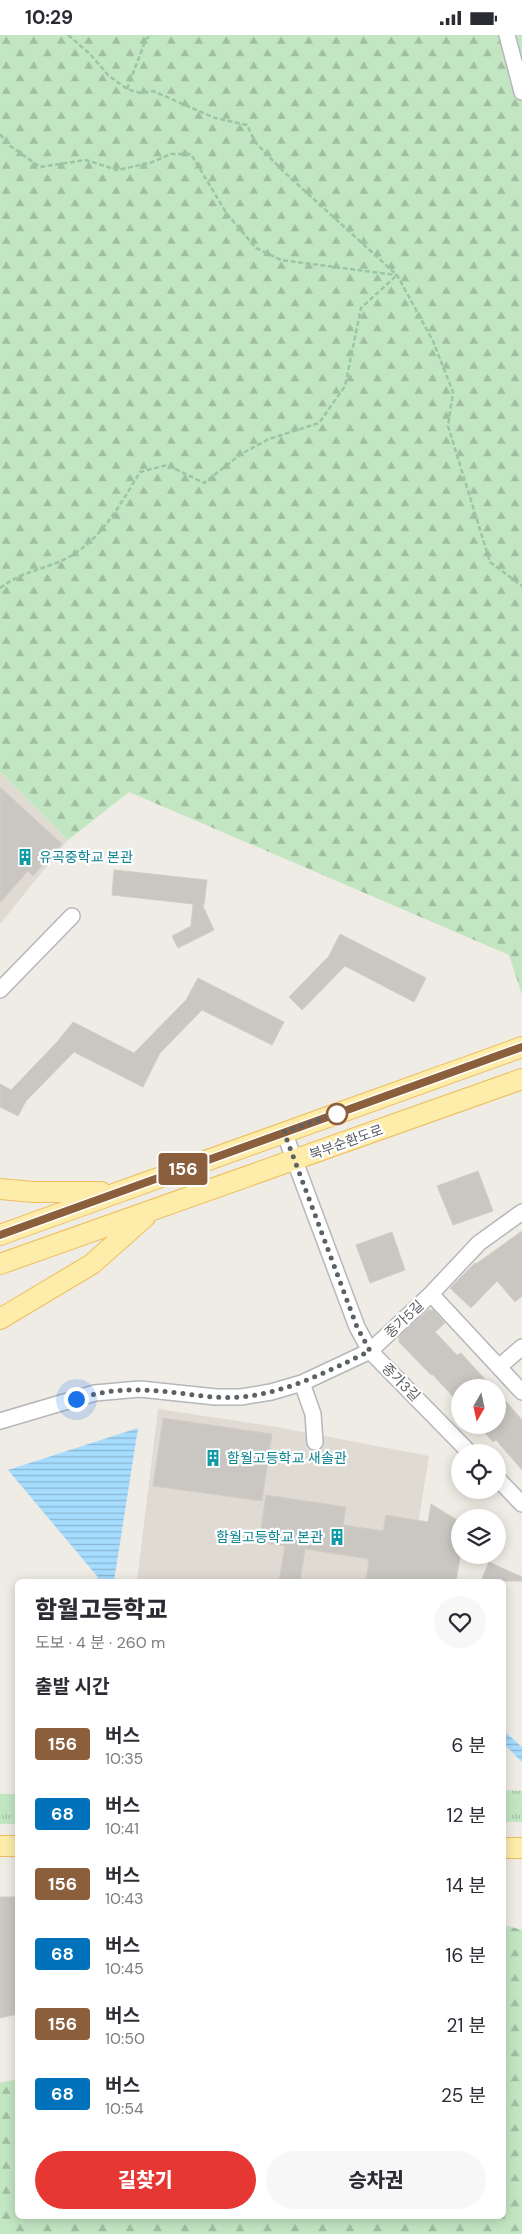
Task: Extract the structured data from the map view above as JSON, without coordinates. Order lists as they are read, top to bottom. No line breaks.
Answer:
{"streets":{"main road":["북부순환도로"],"street":["종가5길","종가3길"]},"crossings":[["북부순환도로","종가3길"],["종가5길","종가3길"]],"places":{"building":["유곡중학교 본관","함월고등학교 새솔관","함월고등학교 본관"]},"lines":["bus line 156"],"north":"bottom","page":{"status":"10:29","on_map":"156","heading":[["함월고등학교","도보 · 4 분 · 260 m"],"출발 시간"],"list":[{"mark":"156","name":"버스","note":"10:35","value":"6 분"},{"mark":"68","name":"버스","note":"10:41","value":"12 분"},{"mark":"156","name":"버스","note":"10:43","value":"14 분"},{"mark":"68","name":"버스","note":"10:45","value":"16 분"},{"mark":"156","name":"버스","note":"10:50","value":"21 분"},{"mark":"68","name":"버스","note":"10:54","value":"25 분"}],"buttons":["길찾기","승차권"]}}
